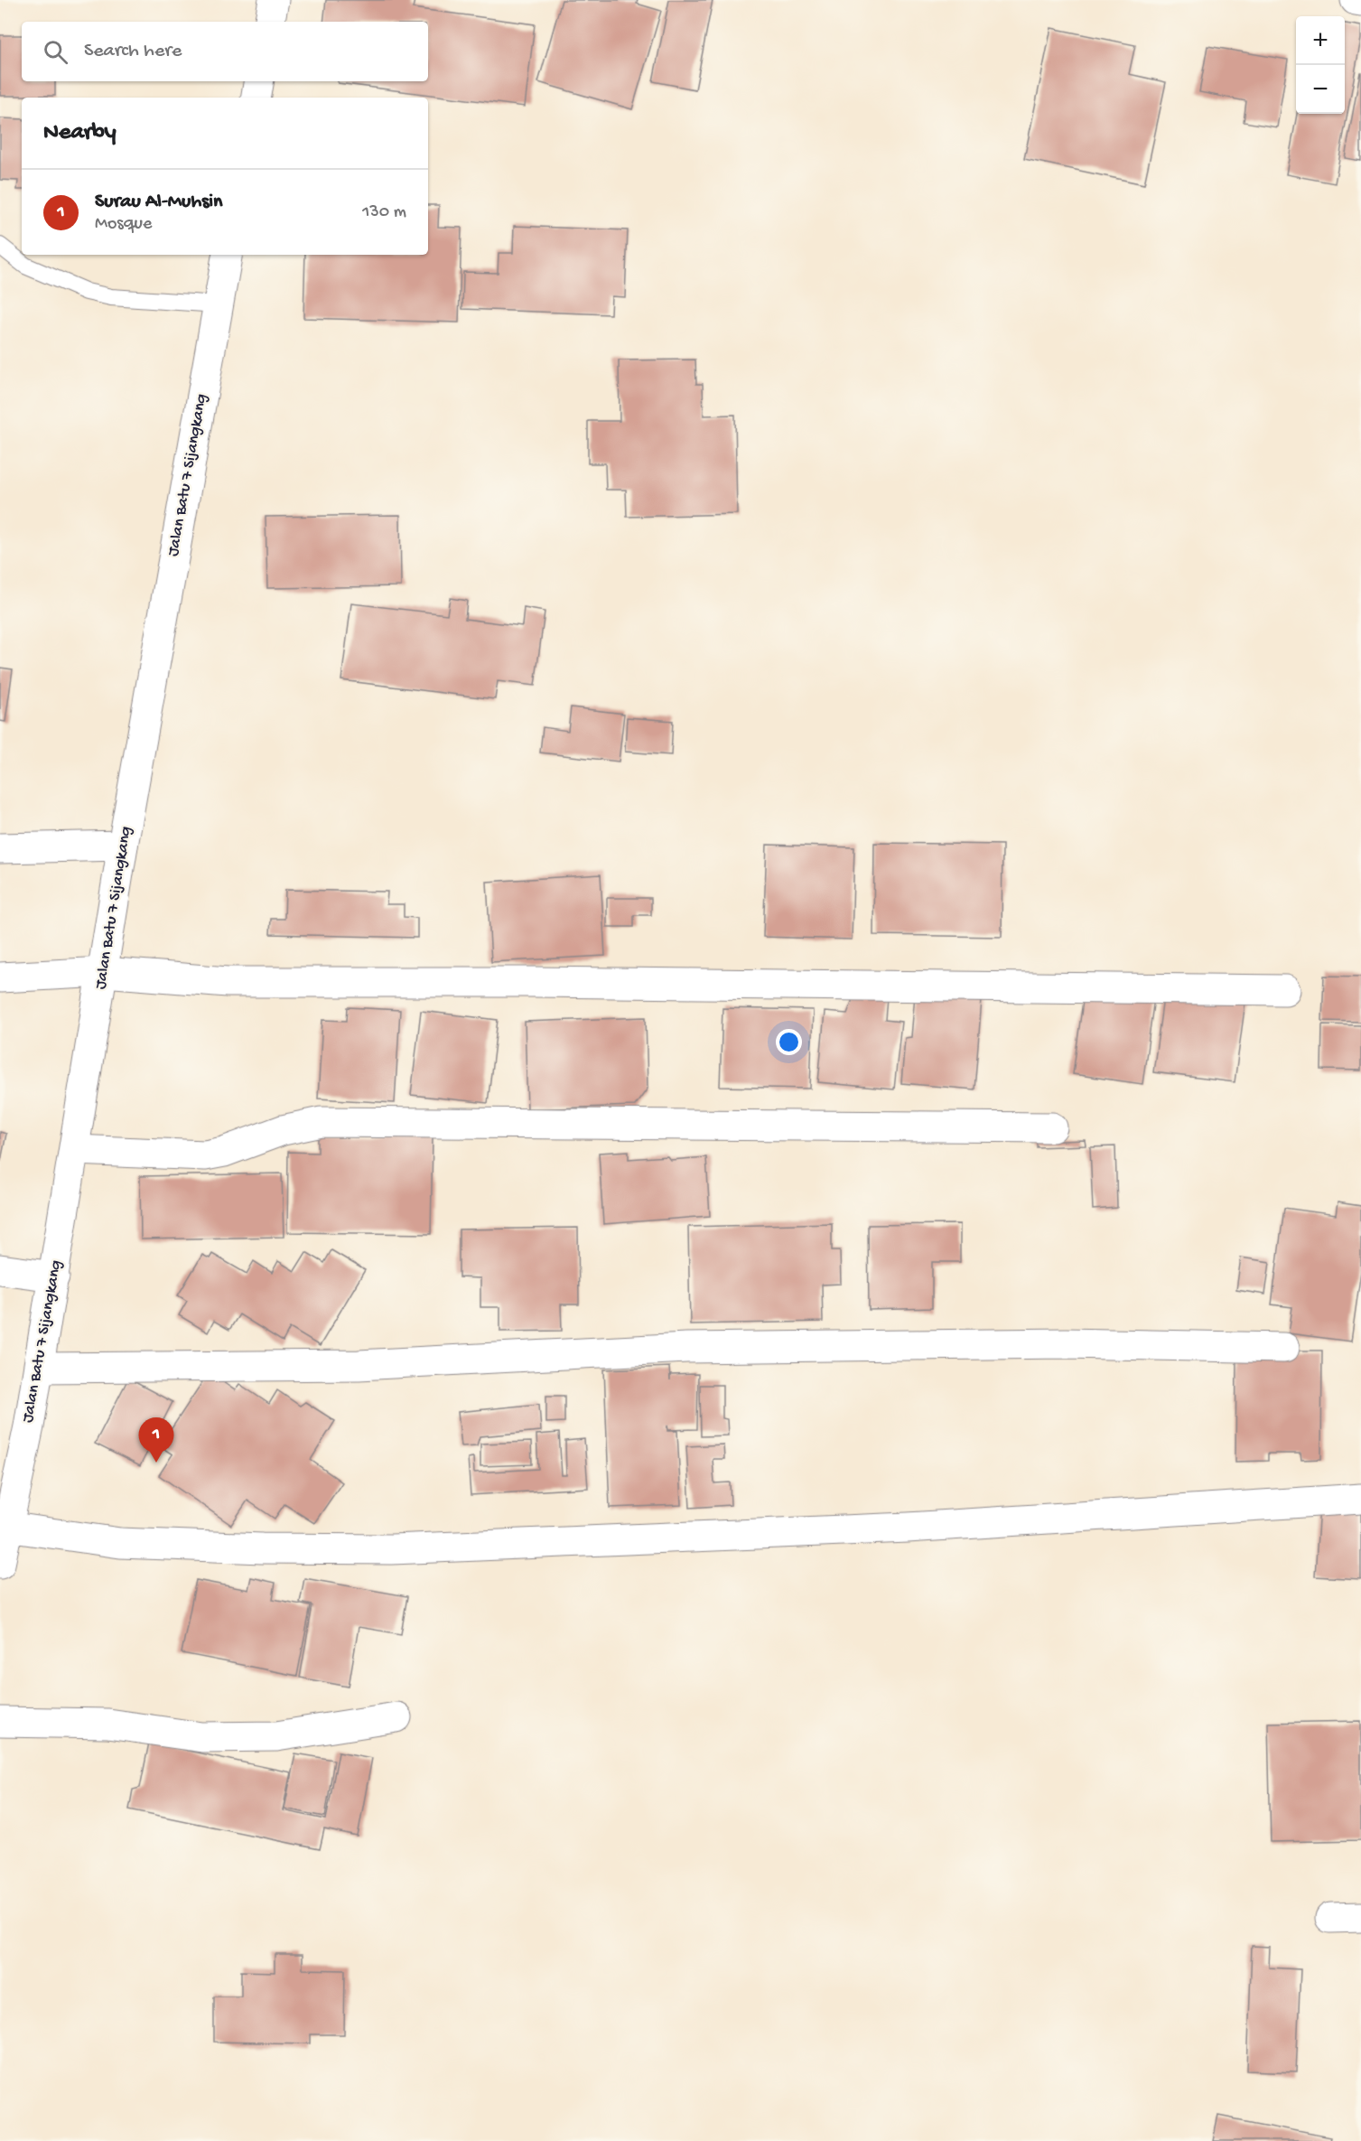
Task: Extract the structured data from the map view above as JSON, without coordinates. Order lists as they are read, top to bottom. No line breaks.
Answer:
{"streets":{"street":["Jalan Batu 7 Sijangkang"]},"page":{"map_buttons":["+","−"],"search":"Search here","heading":"Nearby","list":[{"mark":"1","name":"Surau Al-Muhsin","note":"Mosque","value":"130 m"}],"pins":"1"}}
